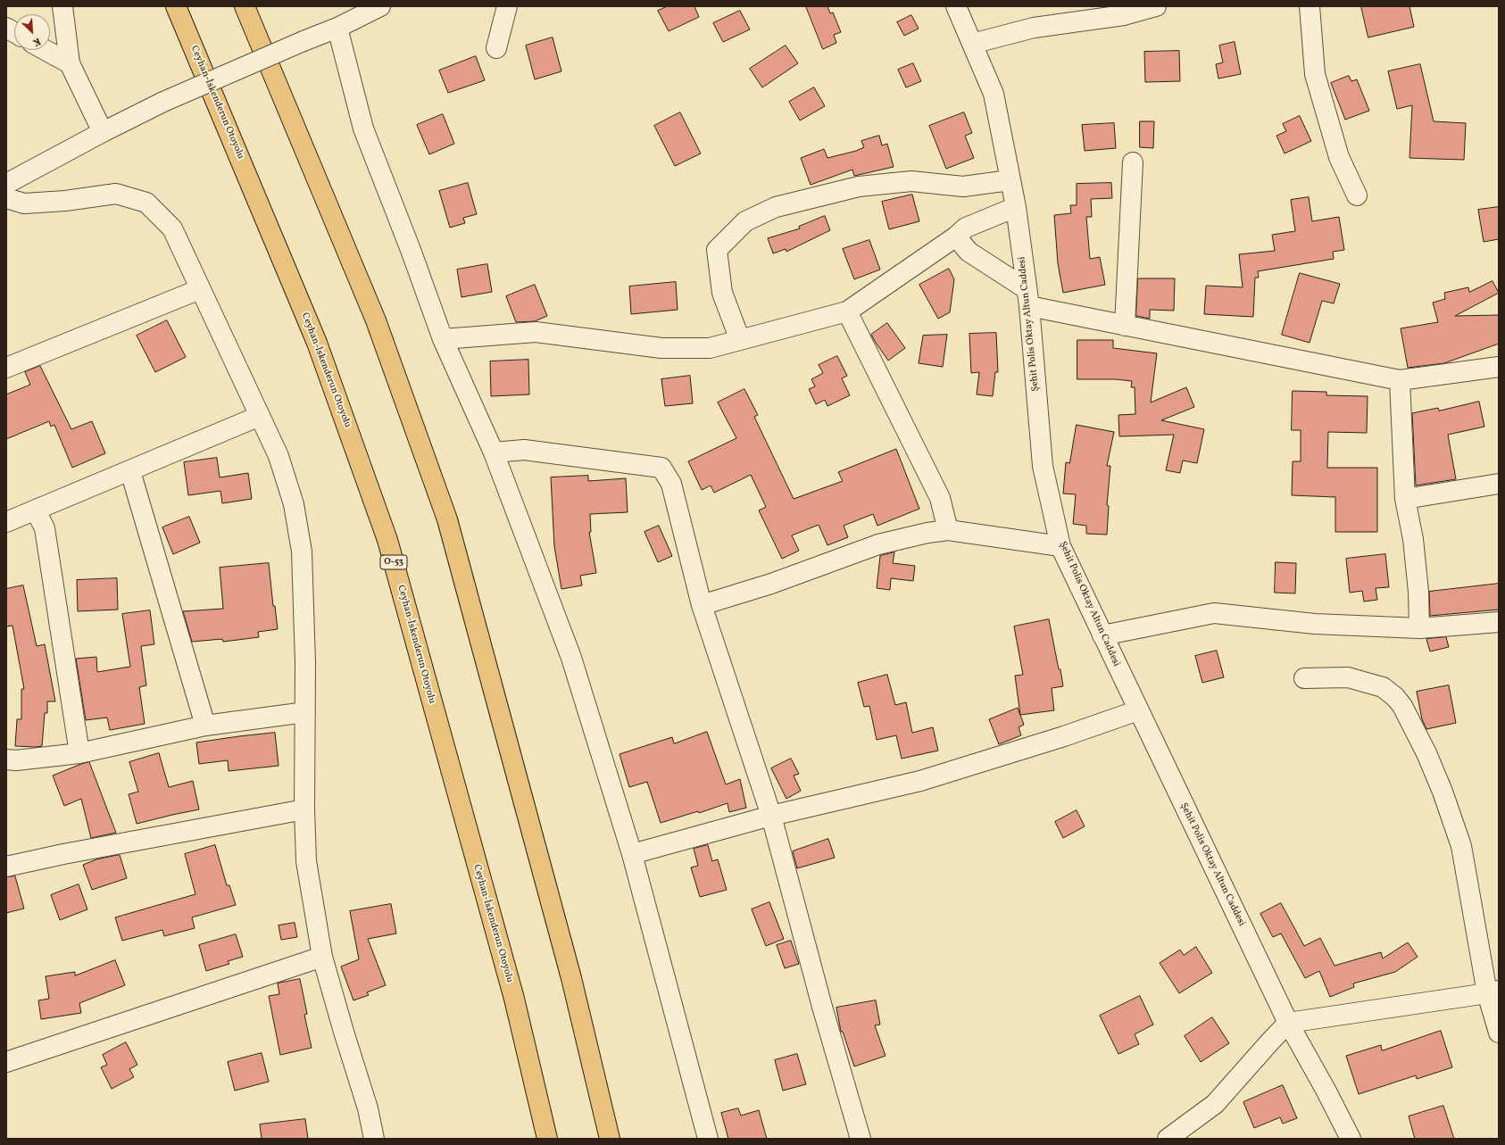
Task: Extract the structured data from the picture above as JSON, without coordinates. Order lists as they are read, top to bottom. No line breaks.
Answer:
{"streets":{"highway":["Ceyhan-İskenderun Otoyolu","O-53"],"street":["Şehit Polis Oktay Altun Caddesi"]},"north":"bottom right"}
